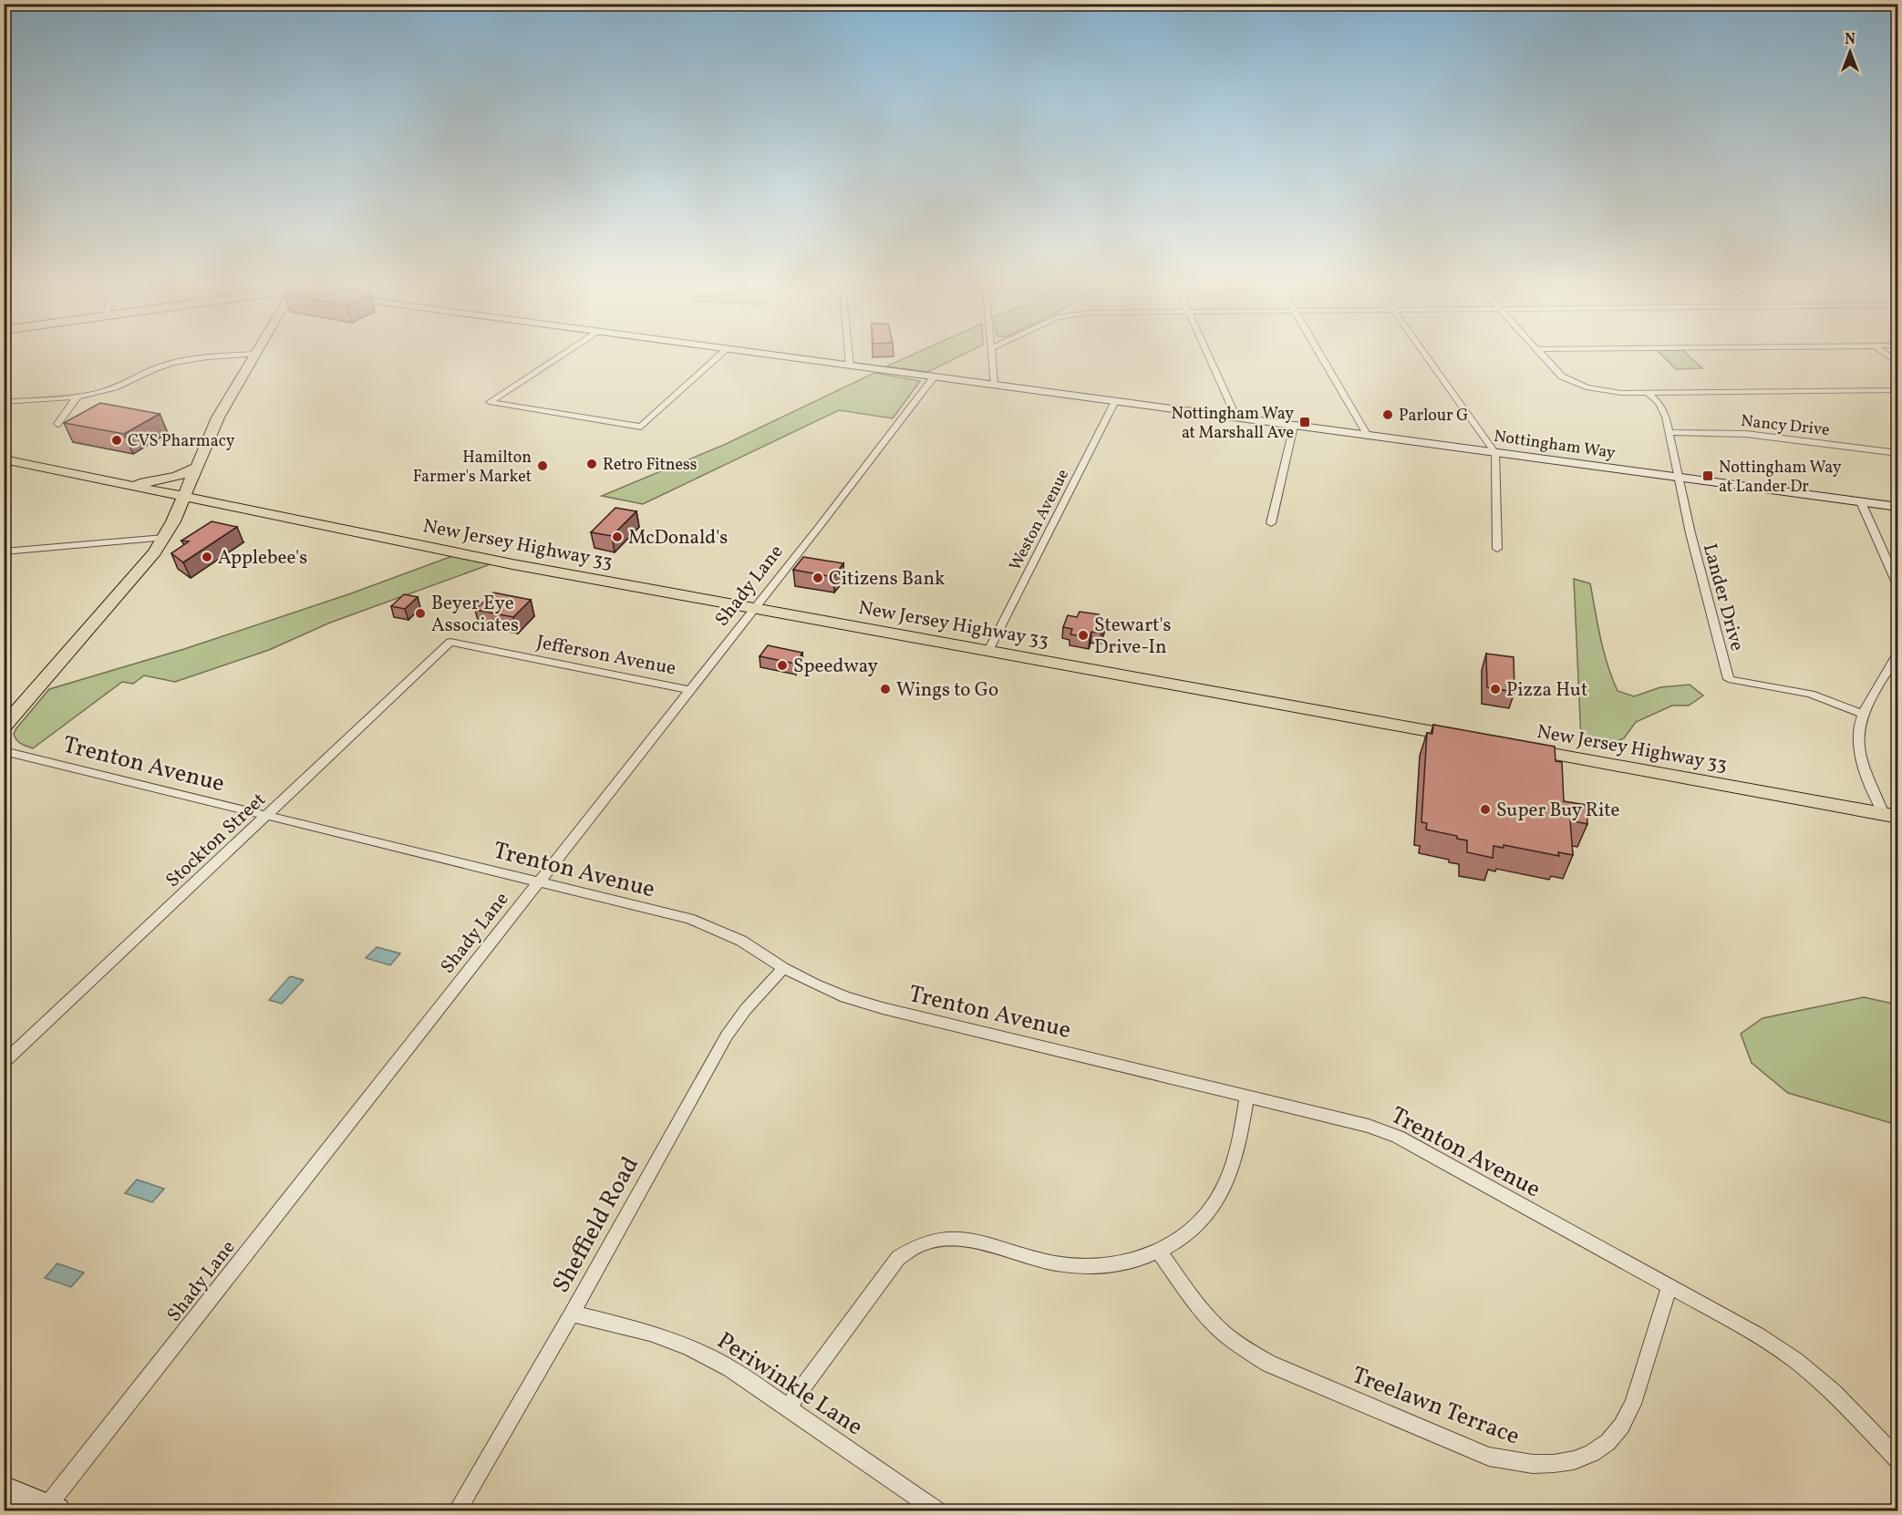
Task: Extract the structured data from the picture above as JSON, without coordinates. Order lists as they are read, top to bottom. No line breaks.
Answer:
{"streets":{"main road":["New Jersey Highway 33"],"street":["Nancy Drive","Nottingham Way","Weston Avenue","Shady Lane","Lander Drive","Jefferson Avenue","Trenton Avenue","Stockton Street","Sheffield Road","Periwinkle Lane","Treelawn Terrace"]},"crossings":[["Nancy Drive","Lander Drive"],["Nottingham Way","Weston Avenue"],["Nottingham Way","Shady Lane"],["Nottingham Way","Lander Drive"],["Weston Avenue","New Jersey Highway 33"],["New Jersey Highway 33","Shady Lane"],["Shady Lane","Jefferson Avenue"],["Shady Lane","Trenton Avenue"],["Jefferson Avenue","Stockton Street"],["Trenton Avenue","Stockton Street"],["Trenton Avenue","Sheffield Road"],["Trenton Avenue","Treelawn Terrace"],["Sheffield Road","Periwinkle Lane"]],"places":{"other":["Parlour G","CVS Pharmacy","Retro Fitness","Hamilton Farmer's Market","McDonald's","Applebee's","Citizens Bank","Beyer Eye Associates","Stewart's Drive-In","Speedway","Wings to Go","Pizza Hut","Super Buy Rite"],"transit":["Nottingham Way at Marshall Ave","Nottingham Way at Lander Dr"]},"north":"top"}
